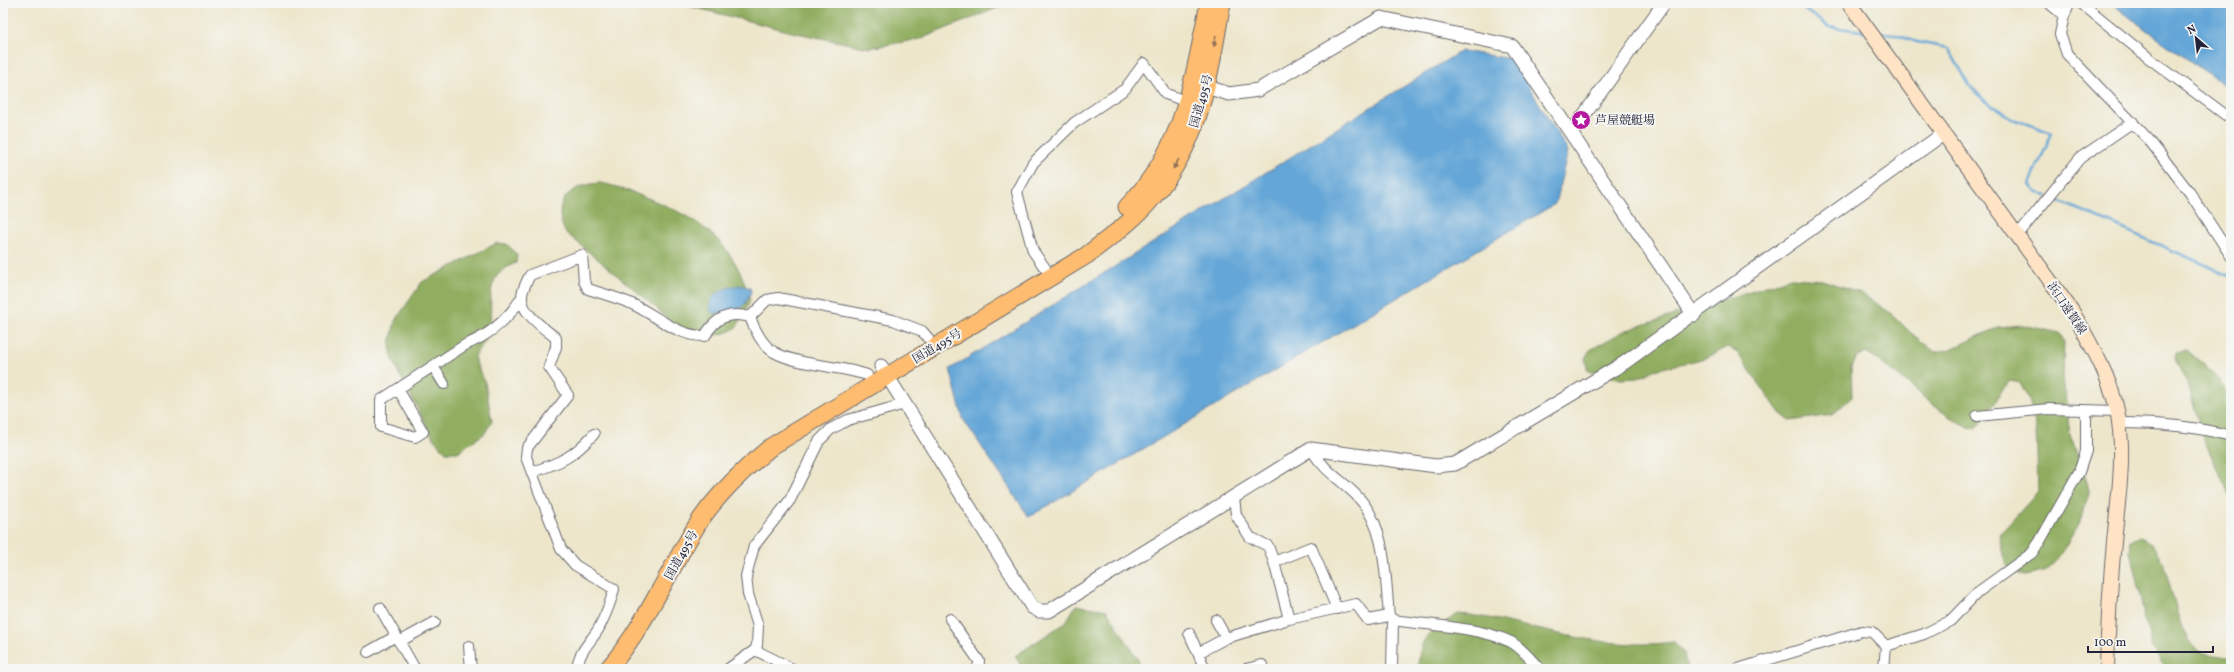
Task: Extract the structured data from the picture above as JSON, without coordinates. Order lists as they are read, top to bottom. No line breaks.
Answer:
{"streets":{"highway":["国道495号"],"main road":["浜口遠賀線"]},"places":{"place":["芦屋競艇場"]},"scale_bar":"100 m","north":"top left"}
